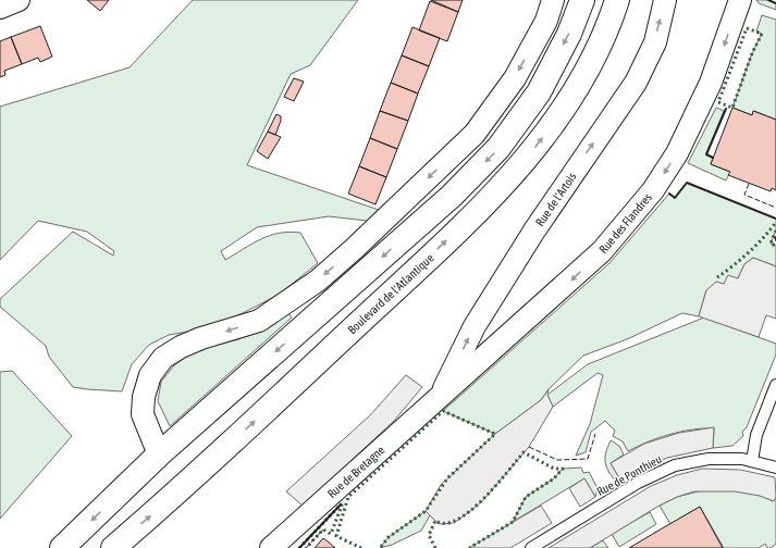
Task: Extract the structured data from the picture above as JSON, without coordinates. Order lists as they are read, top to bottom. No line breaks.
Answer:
{"streets":{"main road":["Boulevard de l'Atlantique"],"street":["Rue de l'Artois","Rue des Flandres","Rue de Bretagne"],"lane":["Rue de Ponthieu"]},"crossings":[["Rue de l'Artois","Rue des Flandres"],["Rue de l'Artois","Rue de Bretagne"],["Rue des Flandres","Rue de Bretagne"]]}
